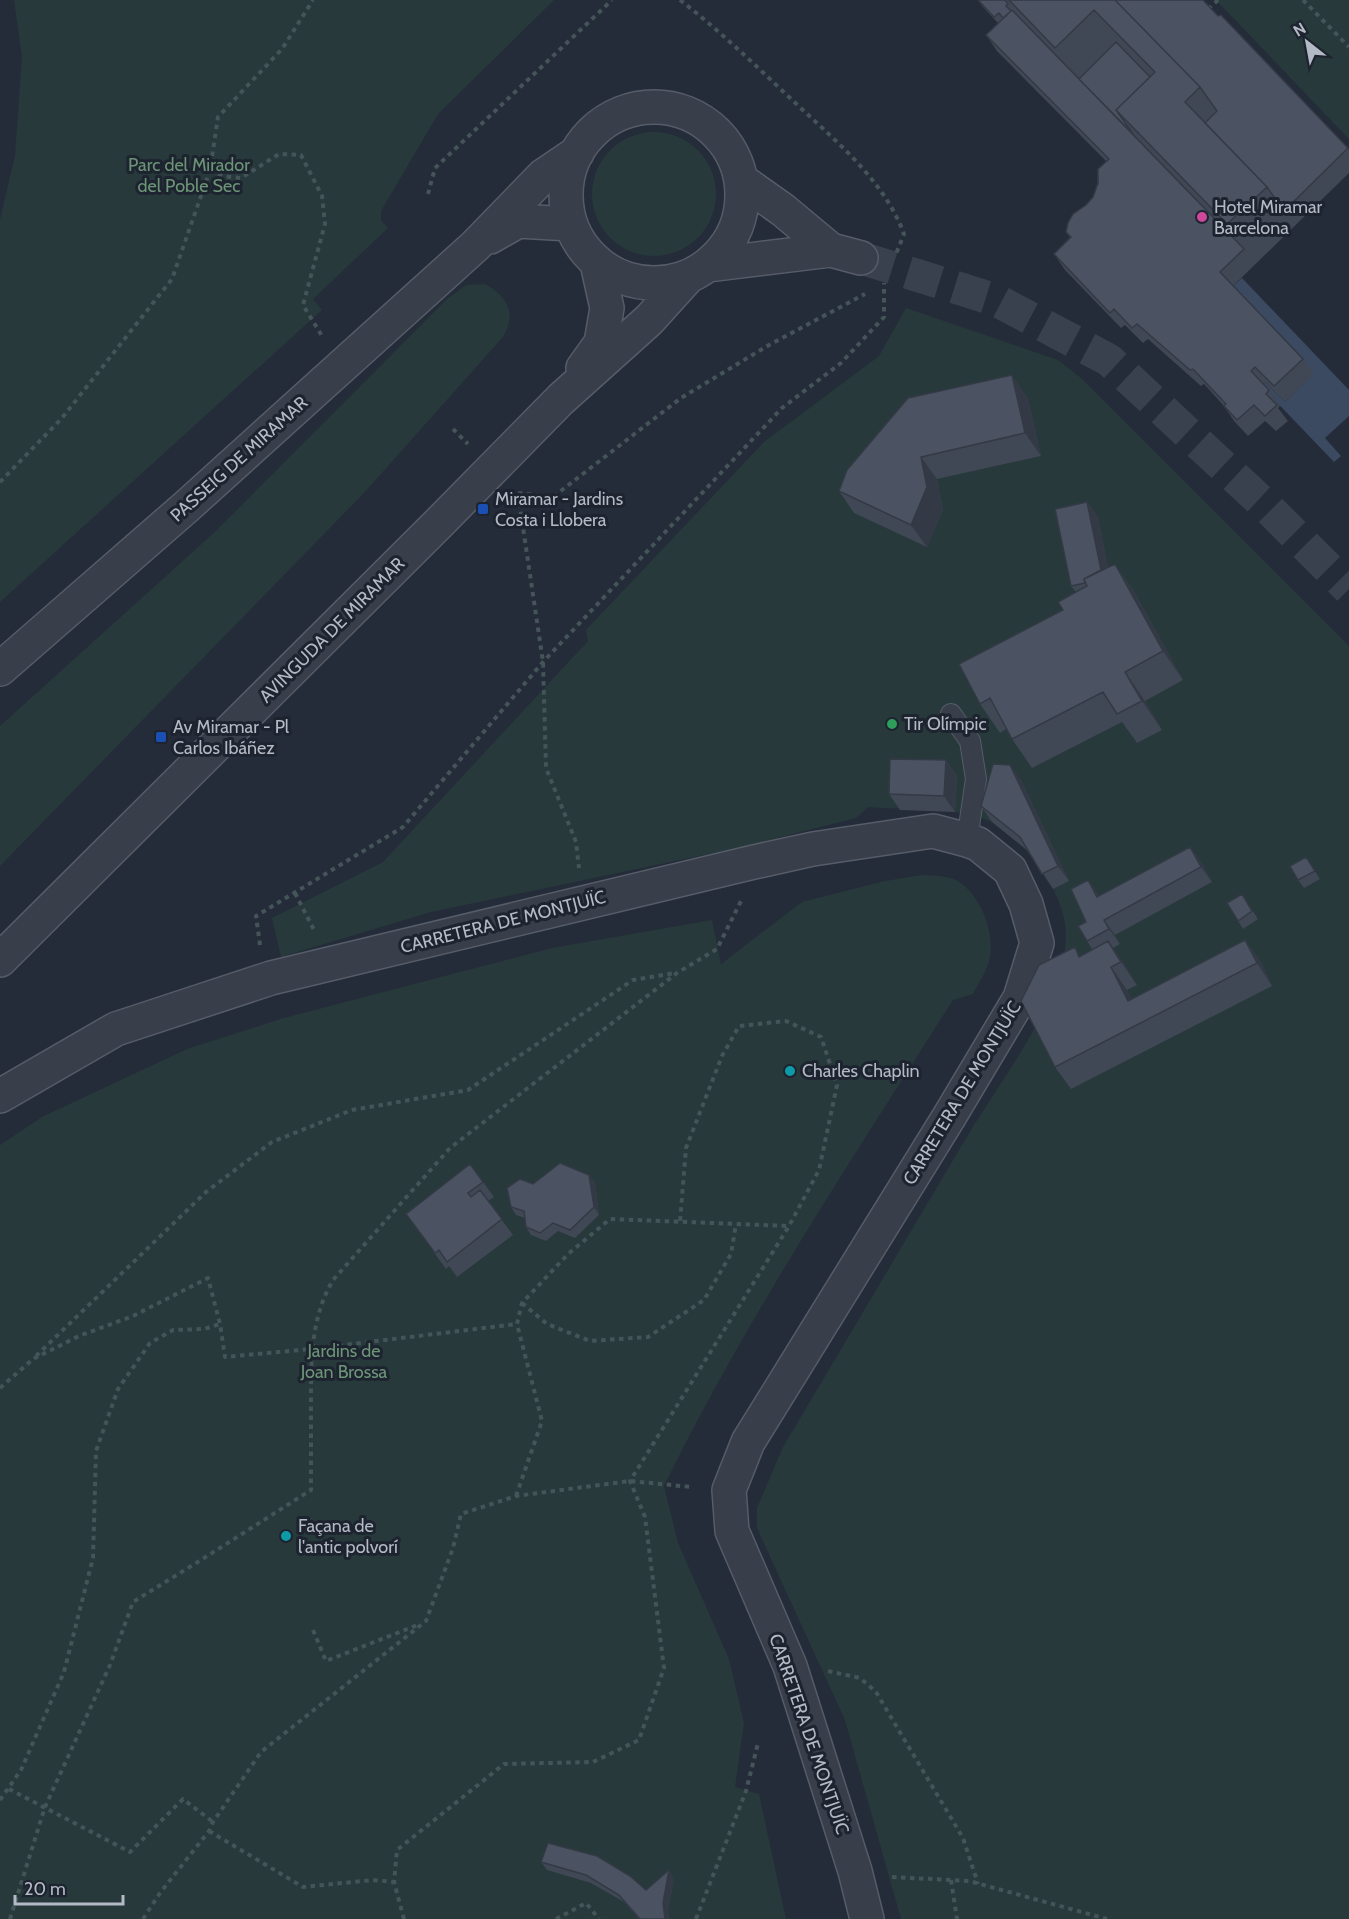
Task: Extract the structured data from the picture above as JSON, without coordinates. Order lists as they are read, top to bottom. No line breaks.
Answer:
{"streets":{"street":["PASSEIG DE MIRAMAR","AVINGUDA DE MIRAMAR","CARRETERA DE MONTJUÏC"]},"crossings":[["PASSEIG DE MIRAMAR","AVINGUDA DE MIRAMAR"]],"parks":["Parc del Mirador del Poble Sec","Jardins de Joan Brossa"],"places":{"other":["Hotel Miramar Barcelona","Tir Olímpic","Charles Chaplin","Façana de l'antic polvorí"],"transit":["Miramar - Jardins Costa i Llobera","Av Miramar - Pl Carlos Ibáñez"]},"scale_bar":"20 m","north":"top left"}
